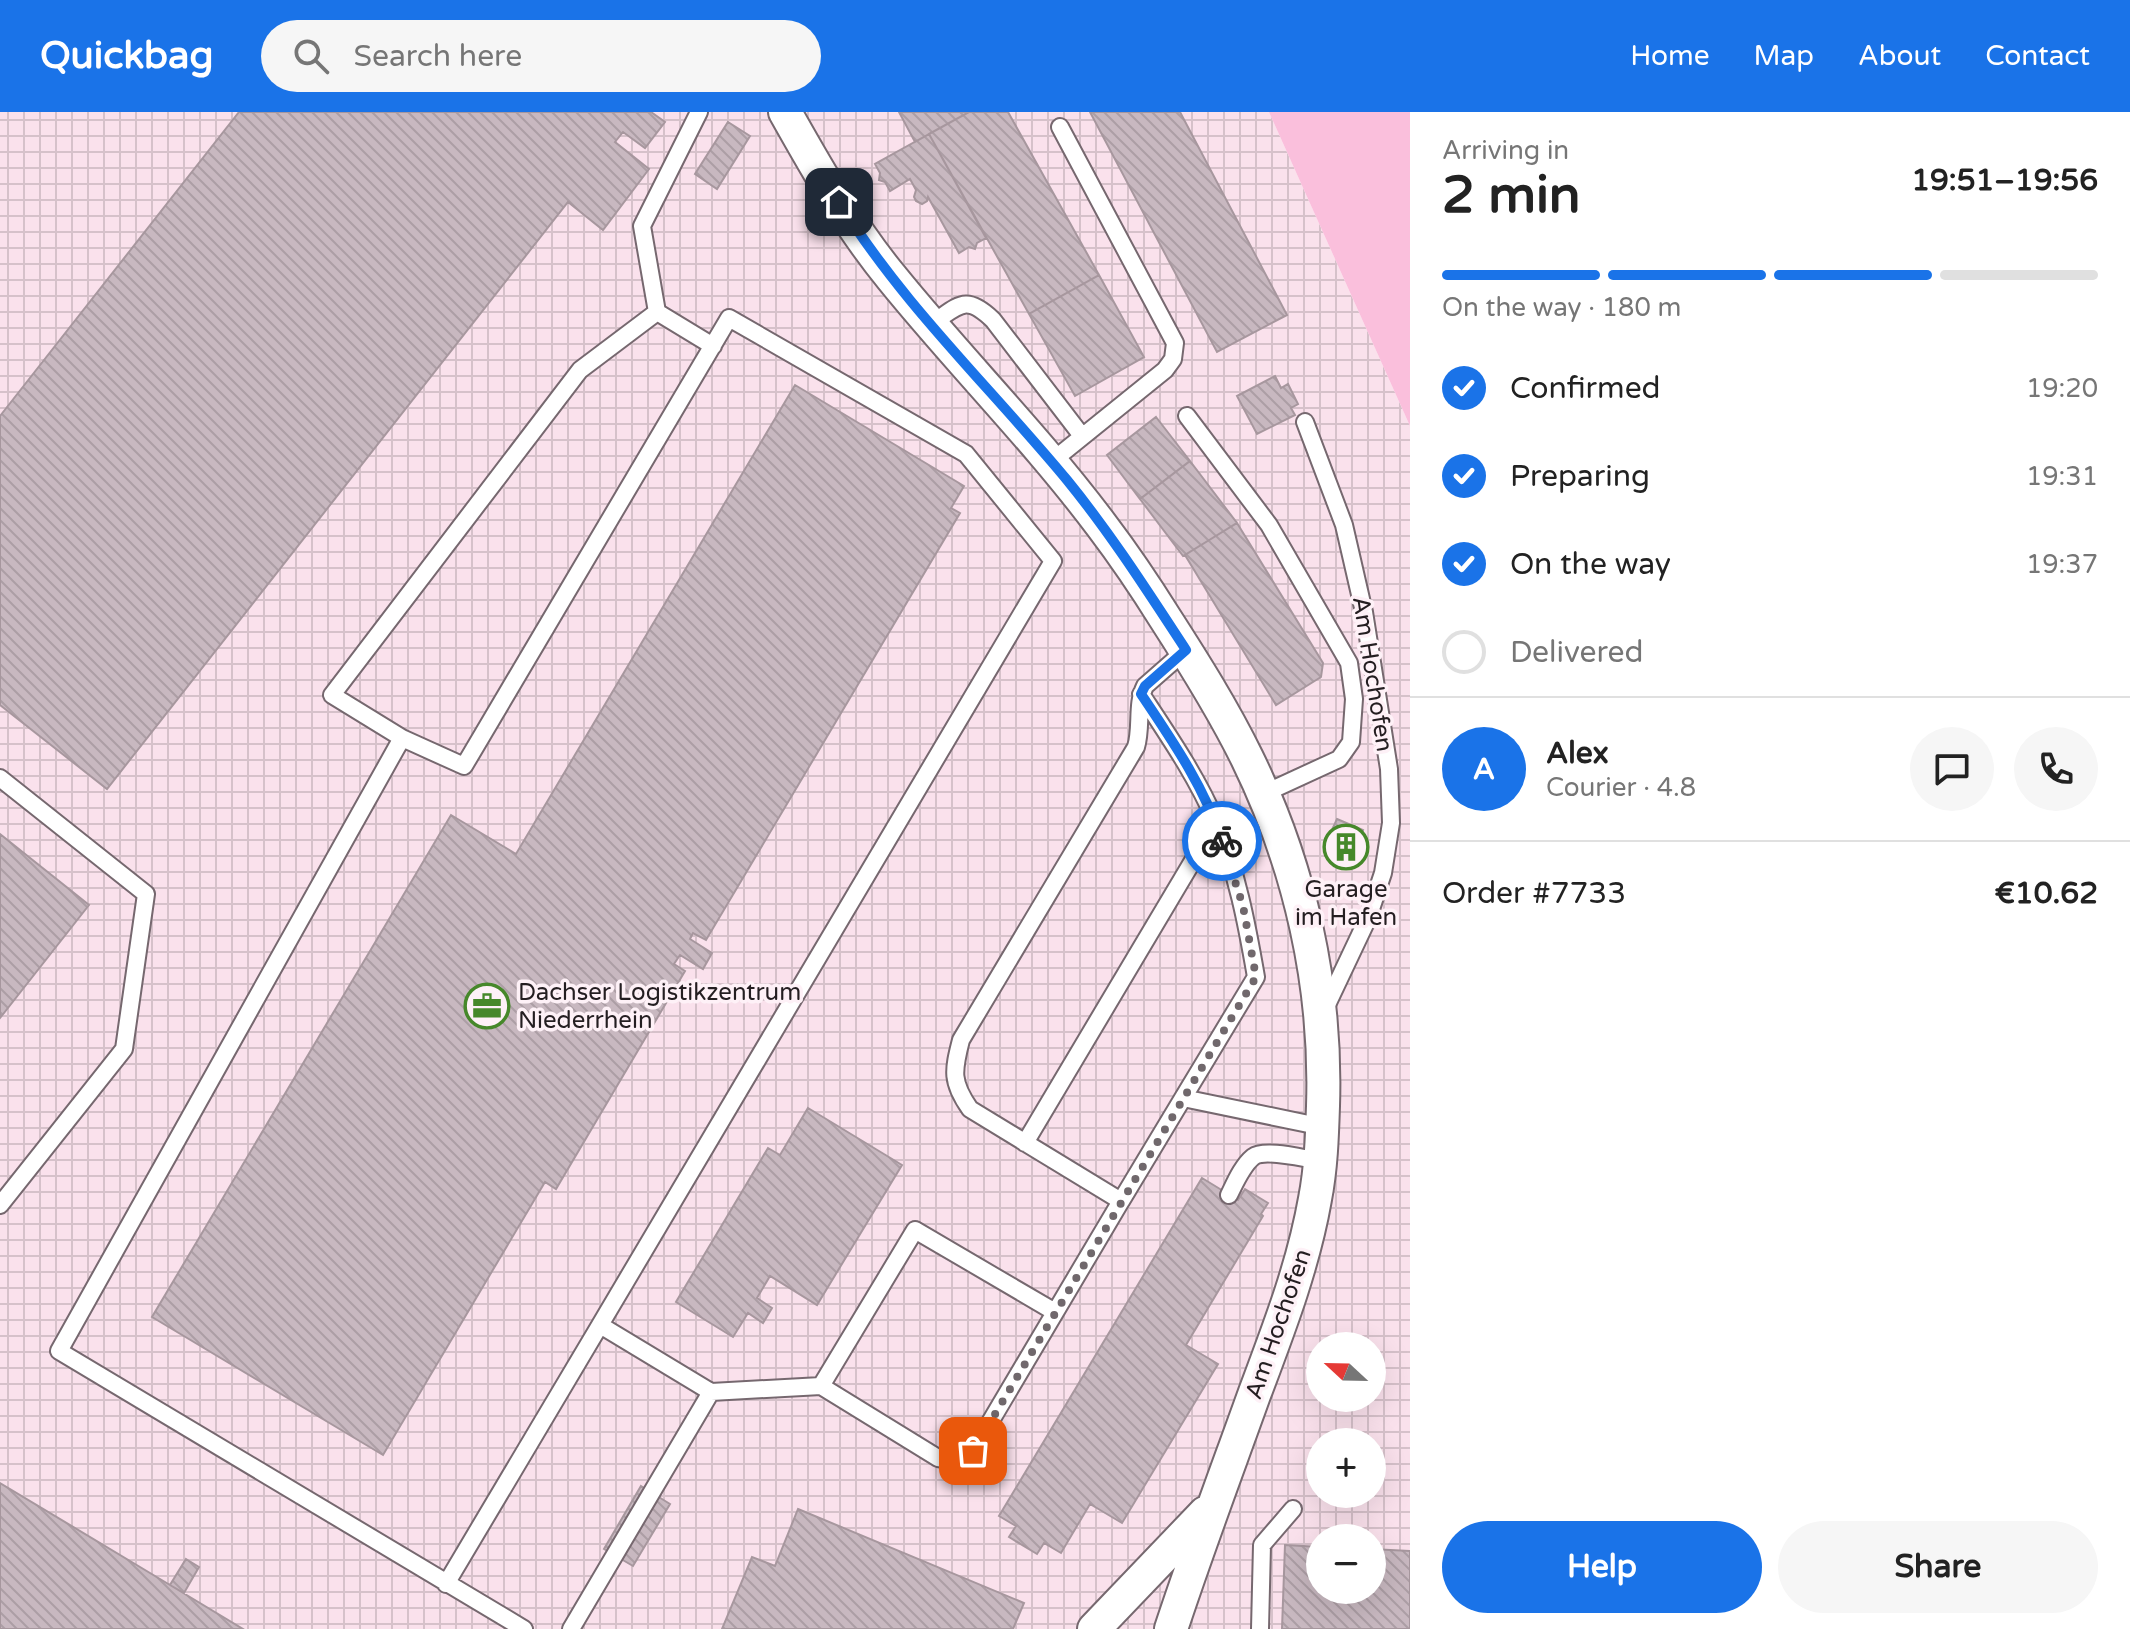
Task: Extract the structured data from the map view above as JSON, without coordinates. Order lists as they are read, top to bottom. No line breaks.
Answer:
{"streets":{"street":["Am Hochofen"]},"places":{"building":["Garage im Hafen"],"office":["Dachser Logistikzentrum Niederrhein"]},"north":"left","page":{"header":"Quickbag","search":"Search here","nav":["Home","Map","About","Contact"],"heading":["2 min","Arriving in","19:51–19:56"],"panel":["Alex","Courier · 4.8","Order #7733","€10.62"],"bar":"On the way · 180 m","list":[["Confirmed","19:20"],["Preparing","19:31"],["On the way","19:37"],"Delivered"],"round":"A","map_buttons":["+","−"],"buttons":["Help","Share"]}}
